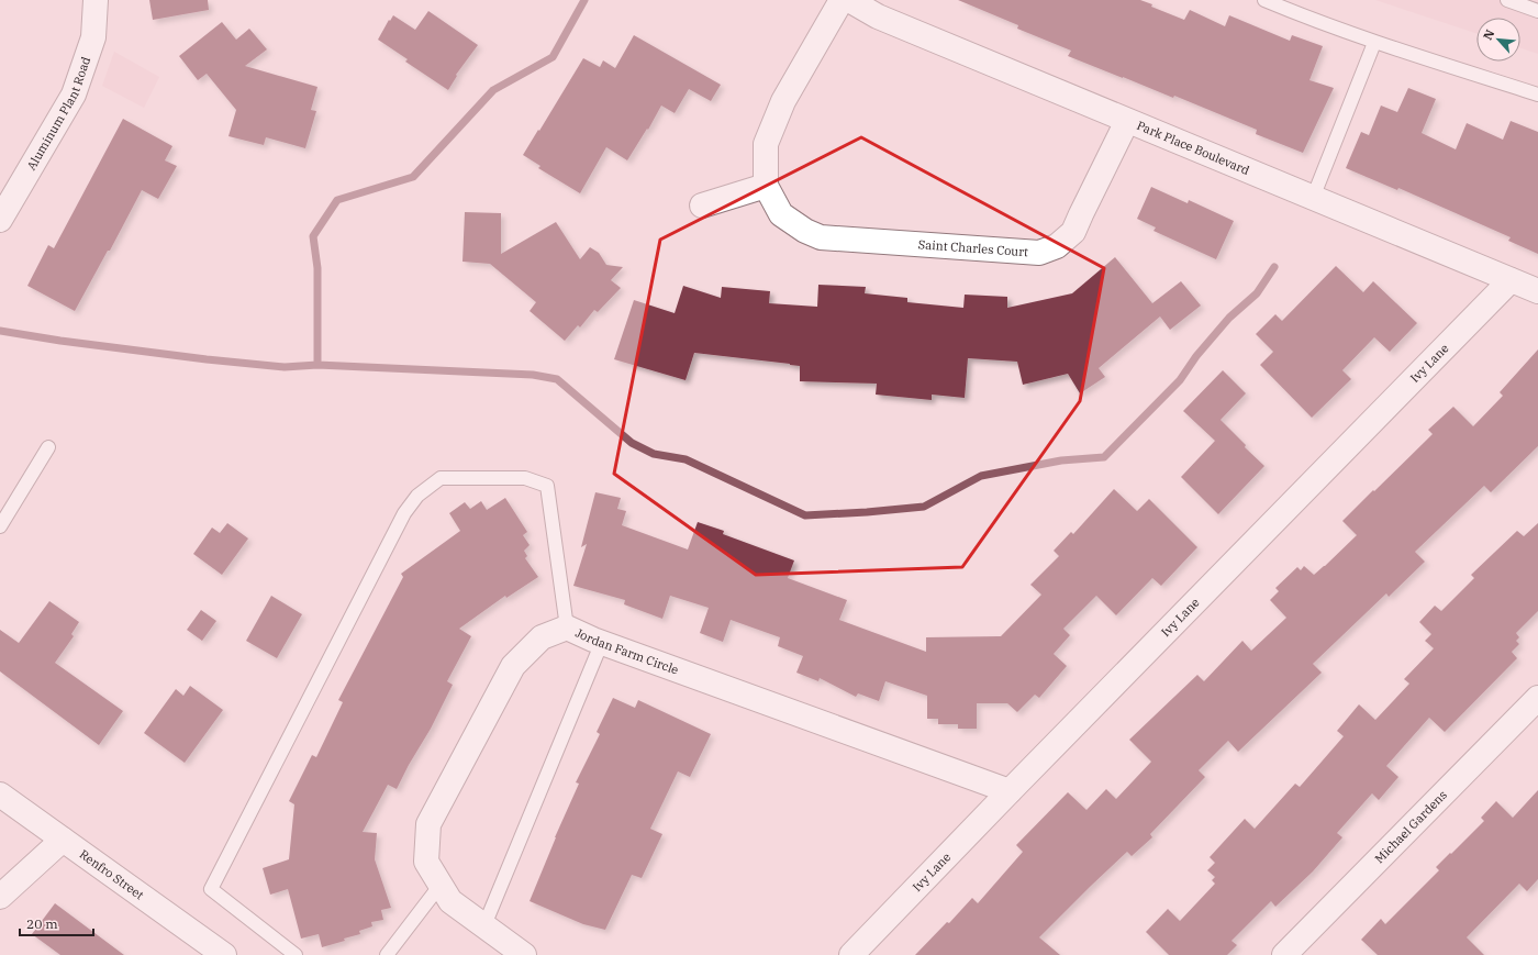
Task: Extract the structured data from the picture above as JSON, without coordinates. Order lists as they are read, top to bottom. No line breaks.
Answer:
{"streets":{"street":["Aluminum Plant Road","Park Place Boulevard","Saint Charles Court","Ivy Lane","Jordan Farm Circle","Michael Gardens","Renfro Street"]},"crossings":[["Park Place Boulevard","Saint Charles Court"],["Park Place Boulevard","Ivy Lane"],["Ivy Lane","Jordan Farm Circle"]],"scale_bar":"20 m","north":"top left"}
